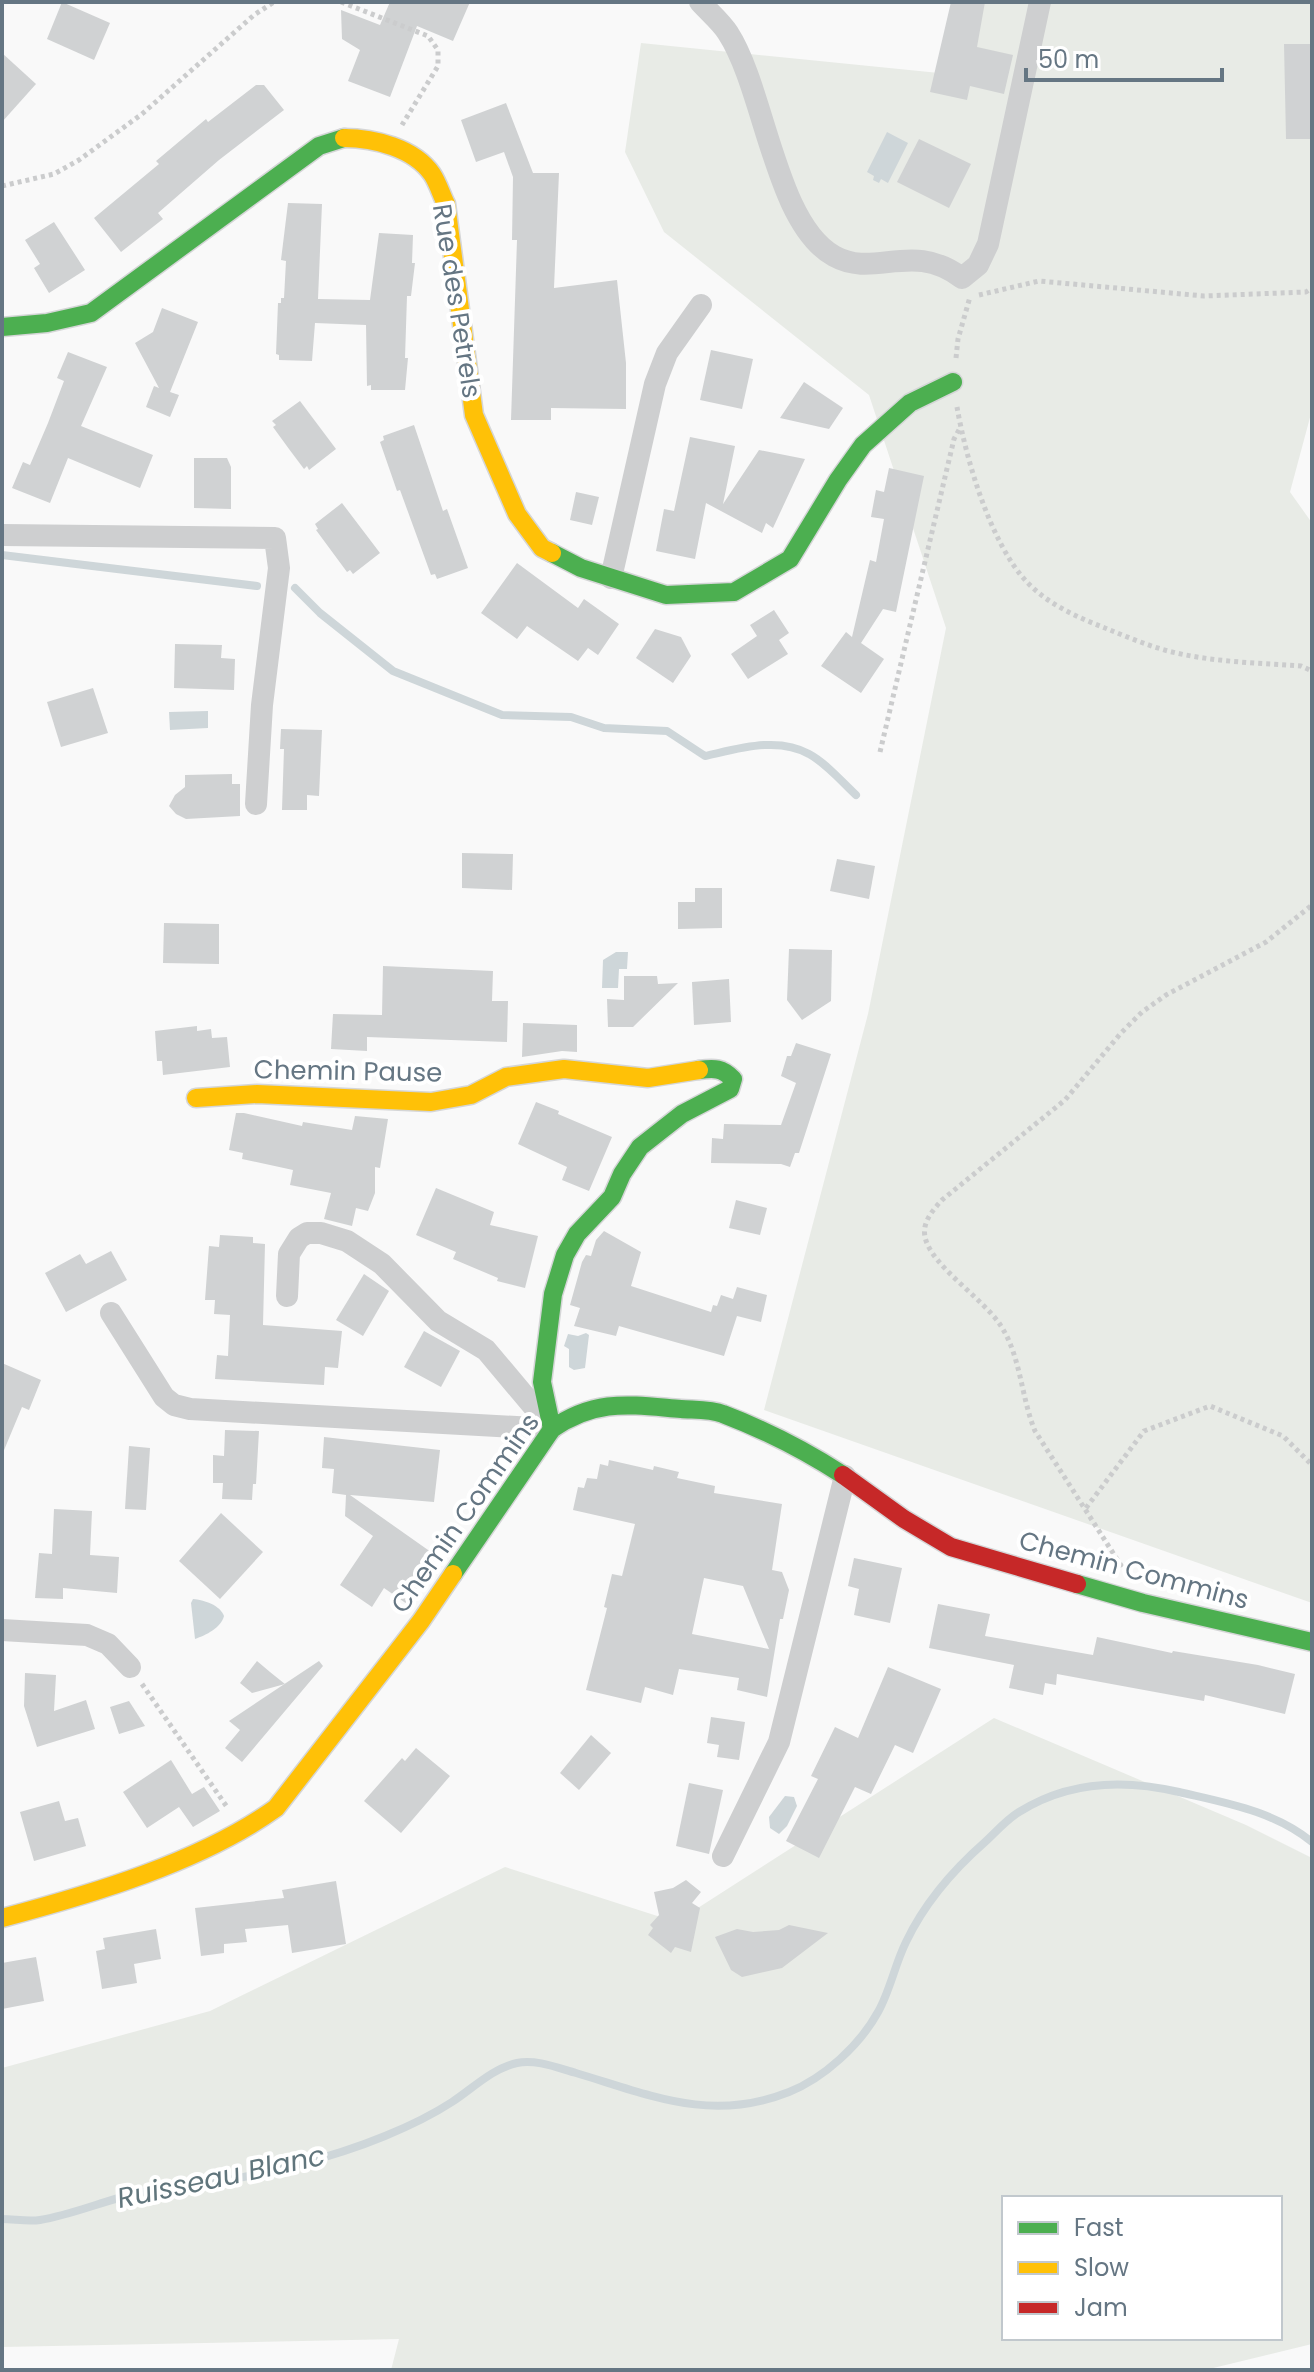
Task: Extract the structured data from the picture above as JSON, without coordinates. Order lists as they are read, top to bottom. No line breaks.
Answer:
{"streets":{"street":["Rue des Petrels","Chemin Pause","Chemin Commins"]},"crossings":[["Chemin Pause","Chemin Commins"]],"water":["Ruisseau Blanc"],"legend":["Fast","Slow","Jam"],"scale_bar":"50 m"}
